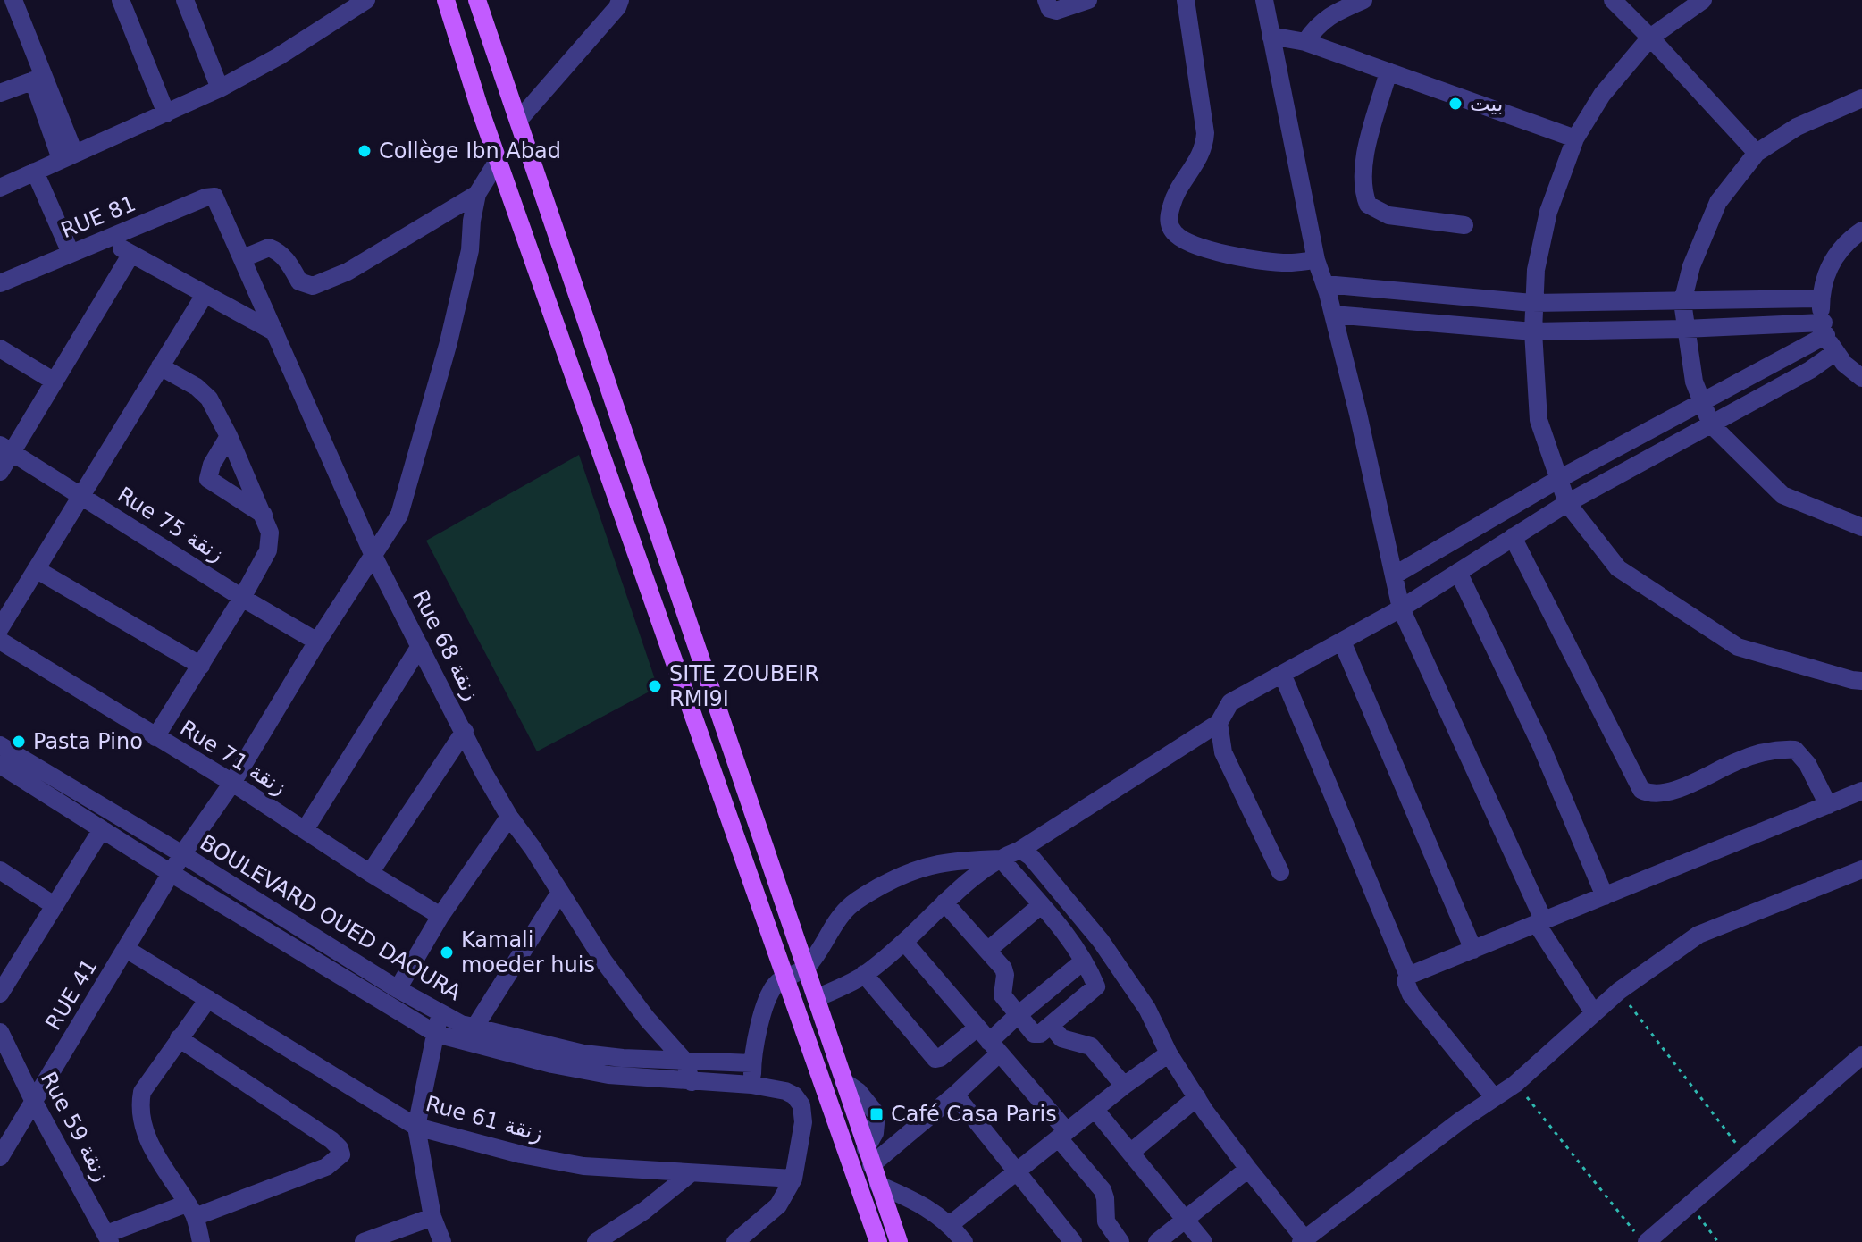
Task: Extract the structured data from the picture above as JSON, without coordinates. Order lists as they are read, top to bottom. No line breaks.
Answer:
{"streets":{"street":["RUE 81","Rue 75 زنقة","Rue 68 زنقة","Rue 71 زنقة","BOULEVARD OUED DAOURA","RUE 41","Rue 61 زنقة","Rue 59 زنقة"]},"crossings":[["RUE 81","Rue 68 زنقة"],["Rue 75 زنقة","RUE 41"],["Rue 68 زنقة","BOULEVARD OUED DAOURA"],["Rue 68 زنقة","RUE 41"],["Rue 71 زنقة","RUE 41"],["BOULEVARD OUED DAOURA","RUE 41"],["BOULEVARD OUED DAOURA","Rue 61 زنقة"],["RUE 41","Rue 61 زنقة"],["RUE 41","Rue 59 زنقة"]],"places":{"other":["بيت","Collège Ibn Abad","SITE ZOUBEIR RMI9I","Pasta Pino","Kamali moeder huis"],"transit":["Café Casa Paris"]}}
